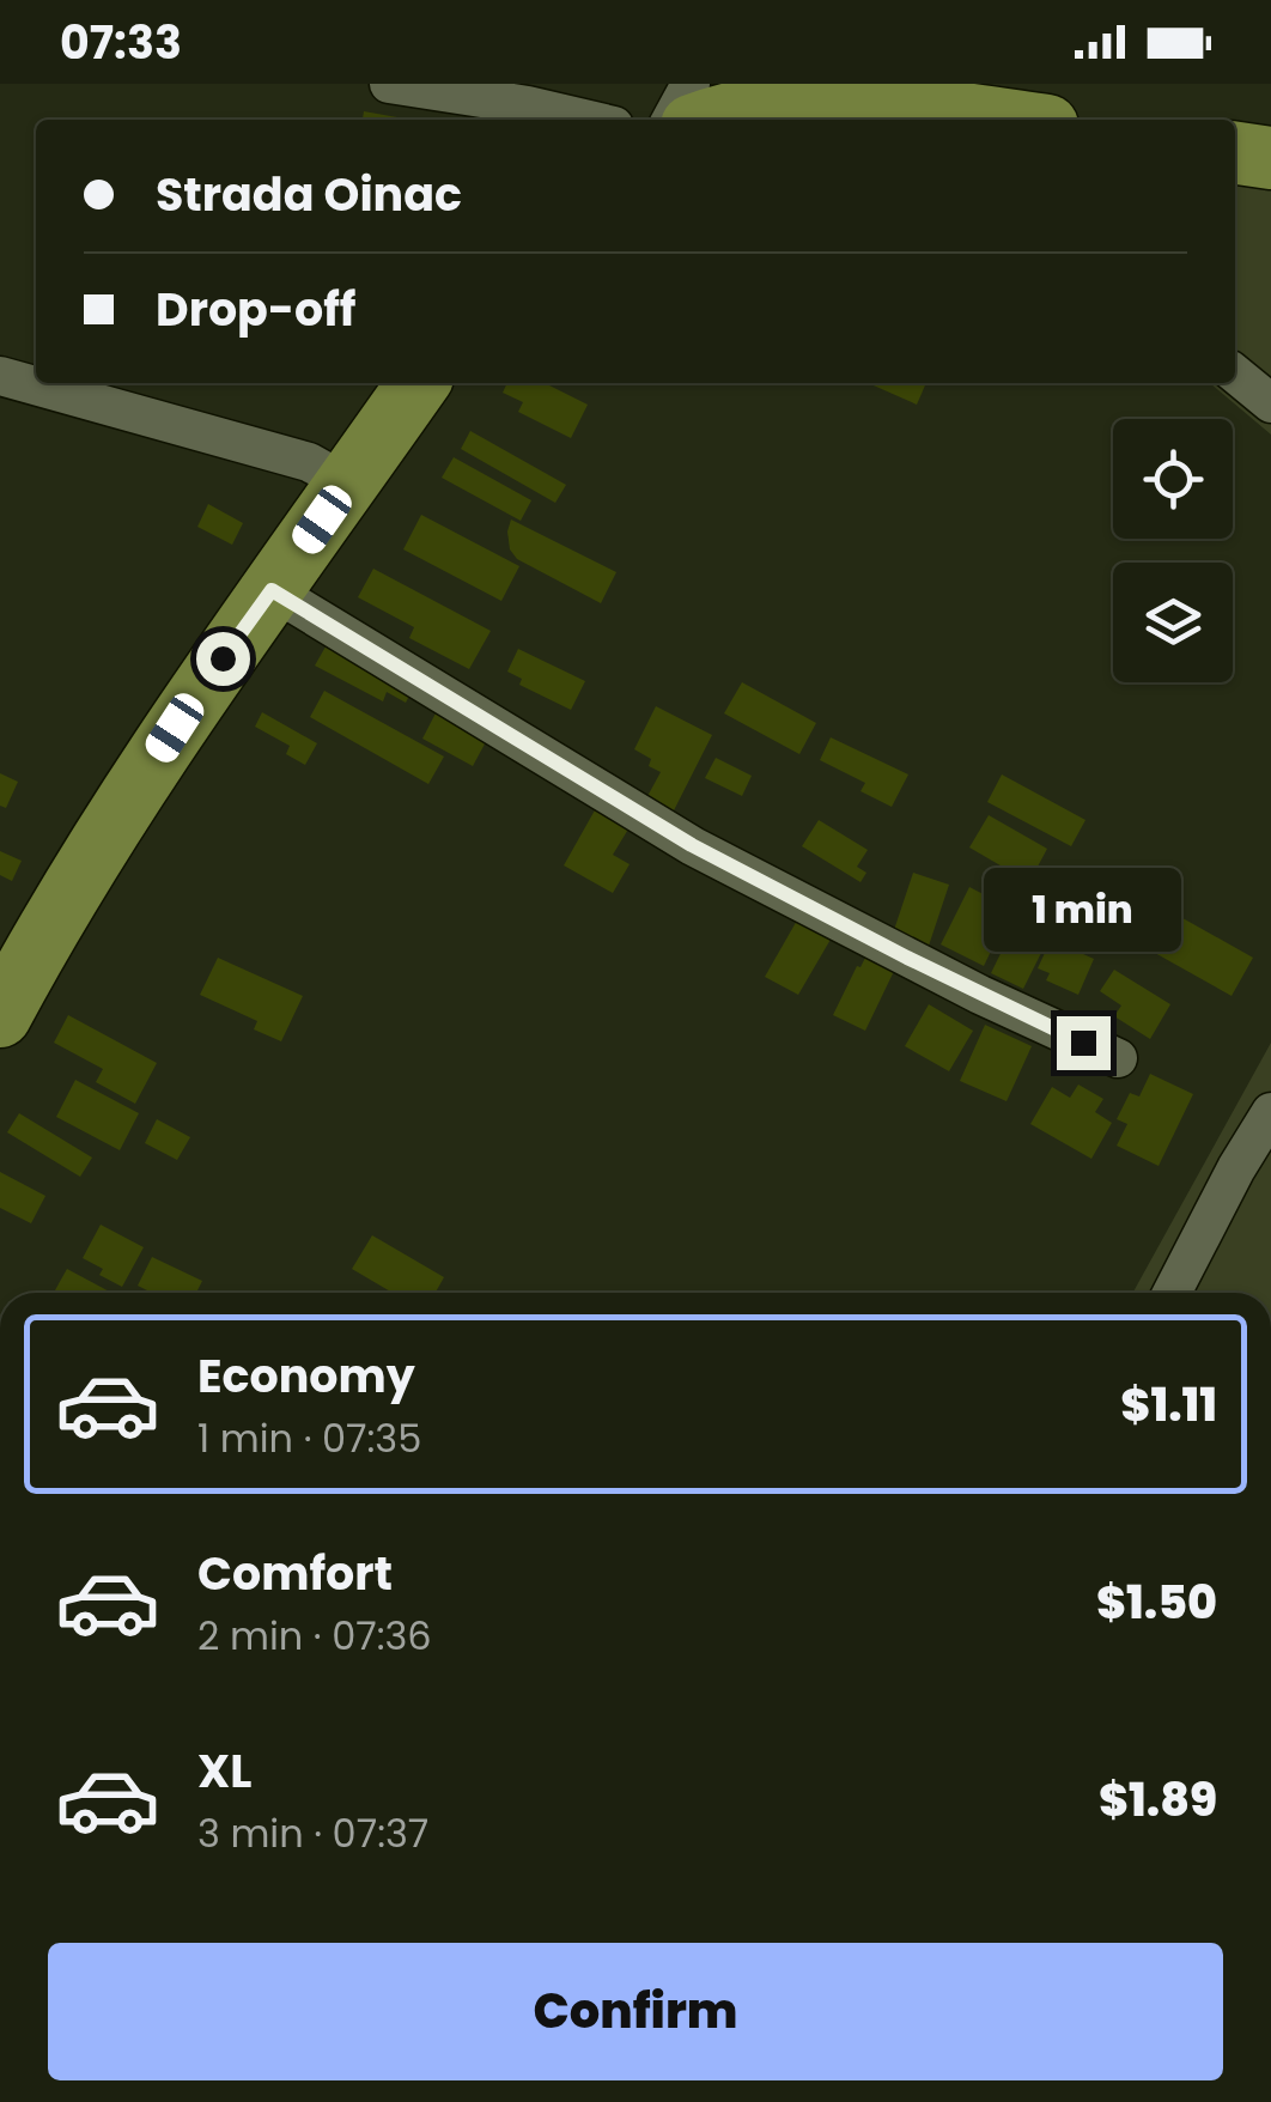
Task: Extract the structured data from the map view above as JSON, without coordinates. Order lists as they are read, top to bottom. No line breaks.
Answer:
{"page":{"status":"07:33","banner":["Strada Oinac","Drop-off"],"bubble":"1 min","list":[{"name":"Economy","note":"1 min · 07:35","value":"$1.11"},{"name":"Comfort","note":"2 min · 07:36","value":"$1.50"},{"name":"XL","note":"3 min · 07:37","value":"$1.89"}],"buttons":"Confirm"}}
